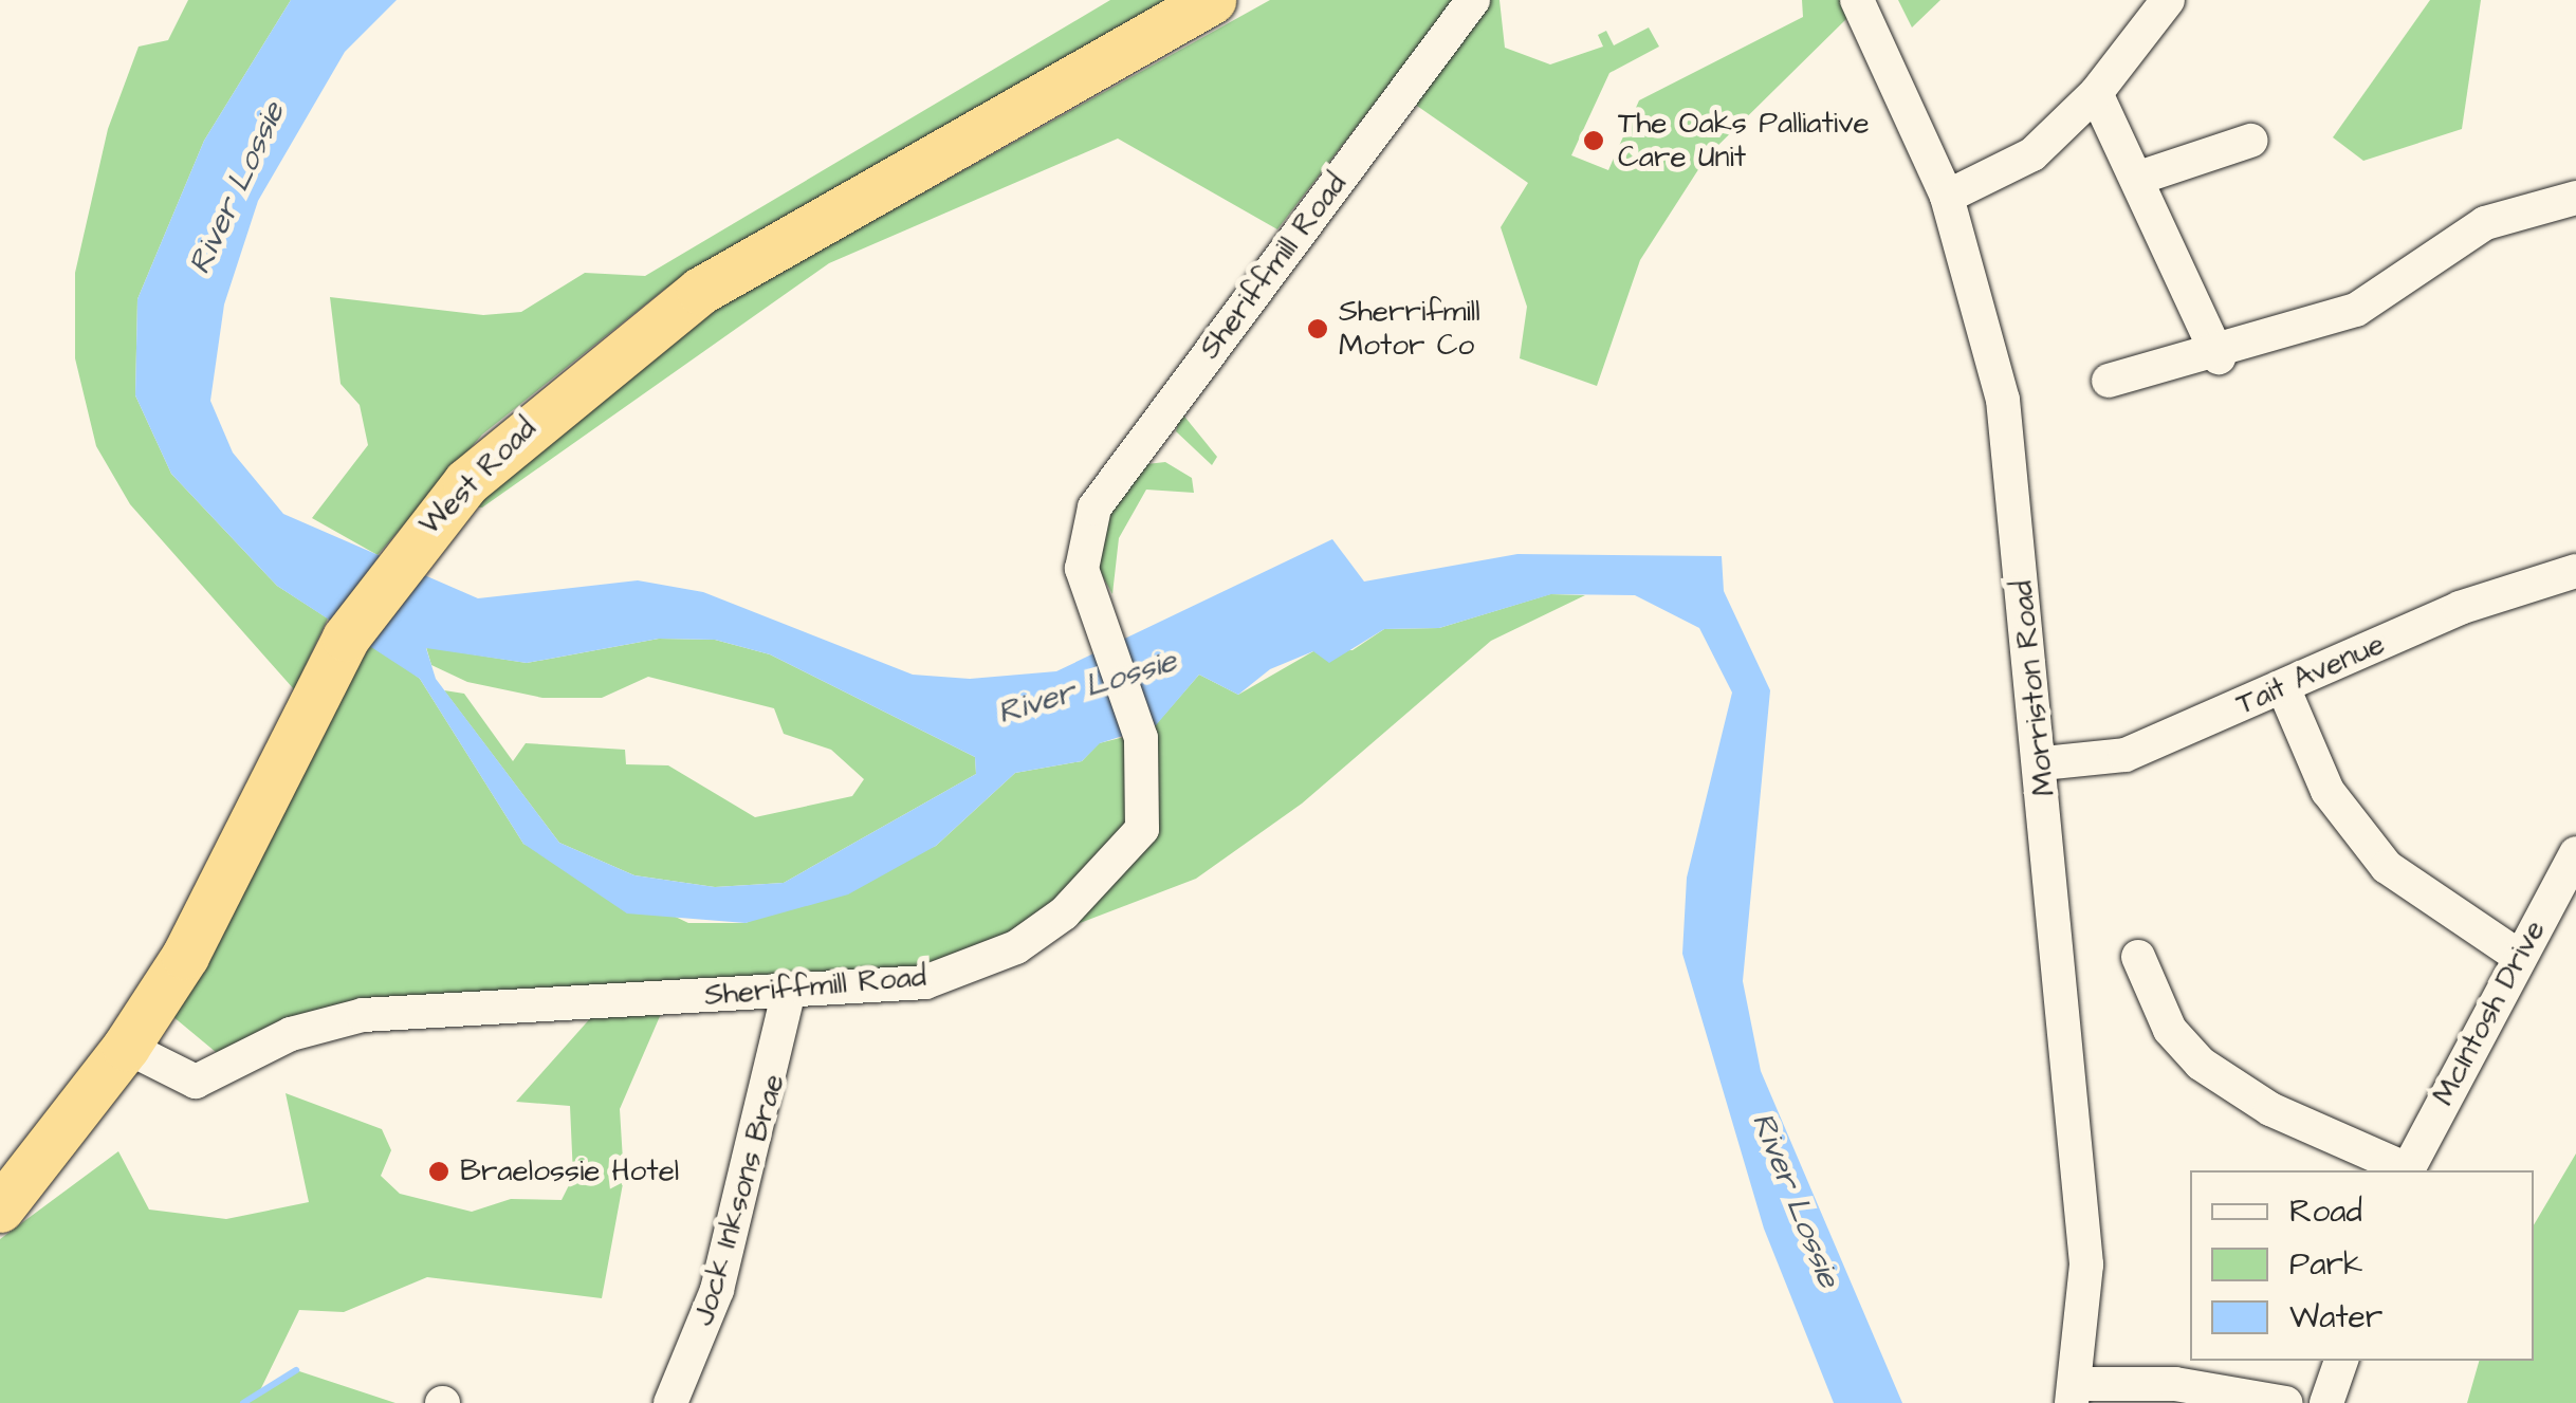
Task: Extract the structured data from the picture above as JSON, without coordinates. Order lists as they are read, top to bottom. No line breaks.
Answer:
{"streets":{"highway":["West Road"],"street":["Sheriffmill Road","Tait Avenue","Morriston Road","McIntosh Drive","Jock Inksons Brae"]},"crossings":[["Sheriffmill Road","West Road"],["Sheriffmill Road","Jock Inksons Brae"],["Tait Avenue","Morriston Road"]],"water":["River Lossie"],"places":["The Oaks Palliative Care Unit","Sherrifmill Motor Co","Braelossie Hotel"],"legend":["Road","Park","Water"]}
